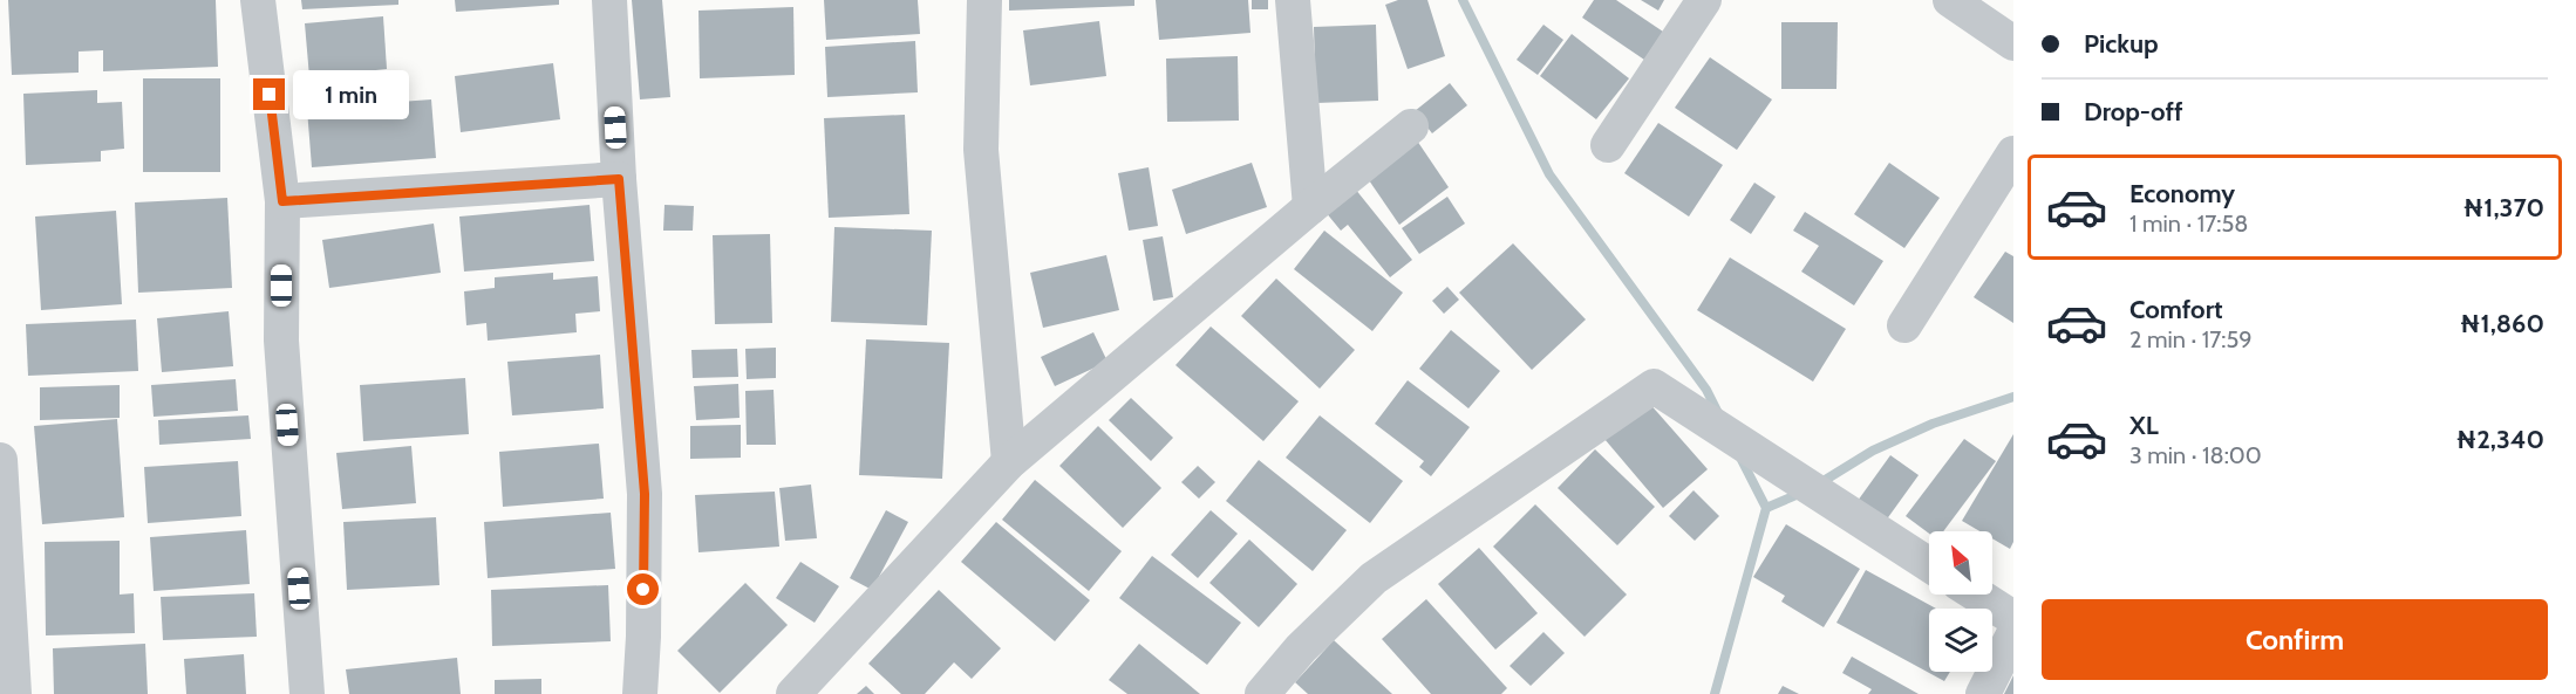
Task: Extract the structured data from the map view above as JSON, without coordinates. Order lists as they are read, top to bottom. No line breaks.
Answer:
{"north":"top left","page":{"banner":["Pickup","Drop-off"],"bubble":"1 min","list":[{"name":"Economy","note":"1 min · 17:58","value":"₦1,370"},{"name":"Comfort","note":"2 min · 17:59","value":"₦1,860"},{"name":"XL","note":"3 min · 18:00","value":"₦2,340"}],"buttons":"Confirm"}}
